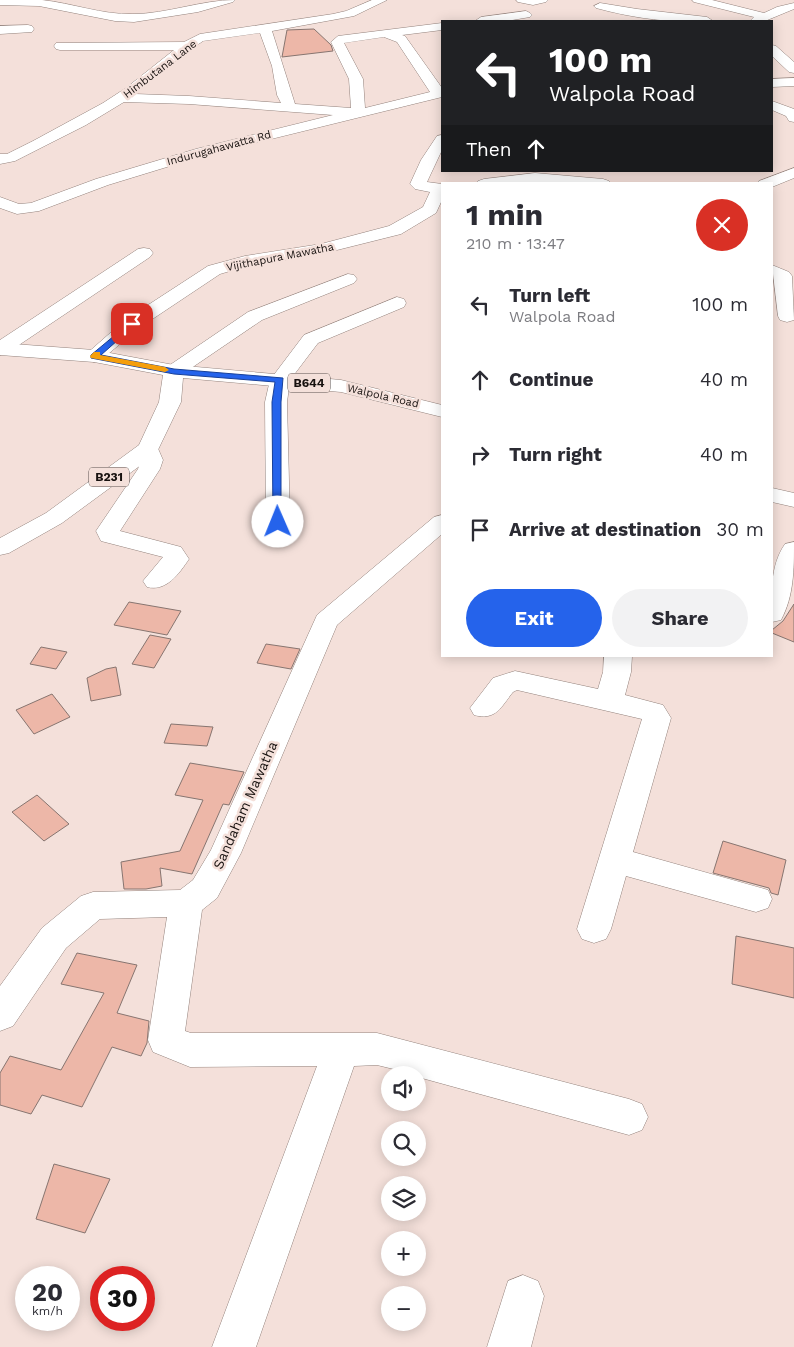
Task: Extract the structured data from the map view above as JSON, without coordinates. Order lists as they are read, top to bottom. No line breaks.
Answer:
{"streets":{"street":["Himbutana Lane","Indurugahawatta Rd","Vijithapura Mawatha","B644","Walpola Road","B231","Sandaham Mawatha"]},"crossings":[["Vijithapura Mawatha","B644"],["B644","Walpola Road"],["B644","B231"],["Walpola Road","B231"]],"page":{"turn":["100 m","Walpola Road"],"then":"Then","heading":["1 min","210 m · 13:47"],"list":[{"name":"Turn left","note":"Walpola Road","value":"100 m"},{"name":"Continue","value":"40 m"},{"name":"Turn right","value":"40 m"},{"name":"Arrive at destination","value":"30 m"}],"buttons":["Exit","Share"],"map_buttons":["+","−"],"speed":"20 km/h","limit":"30"}}
